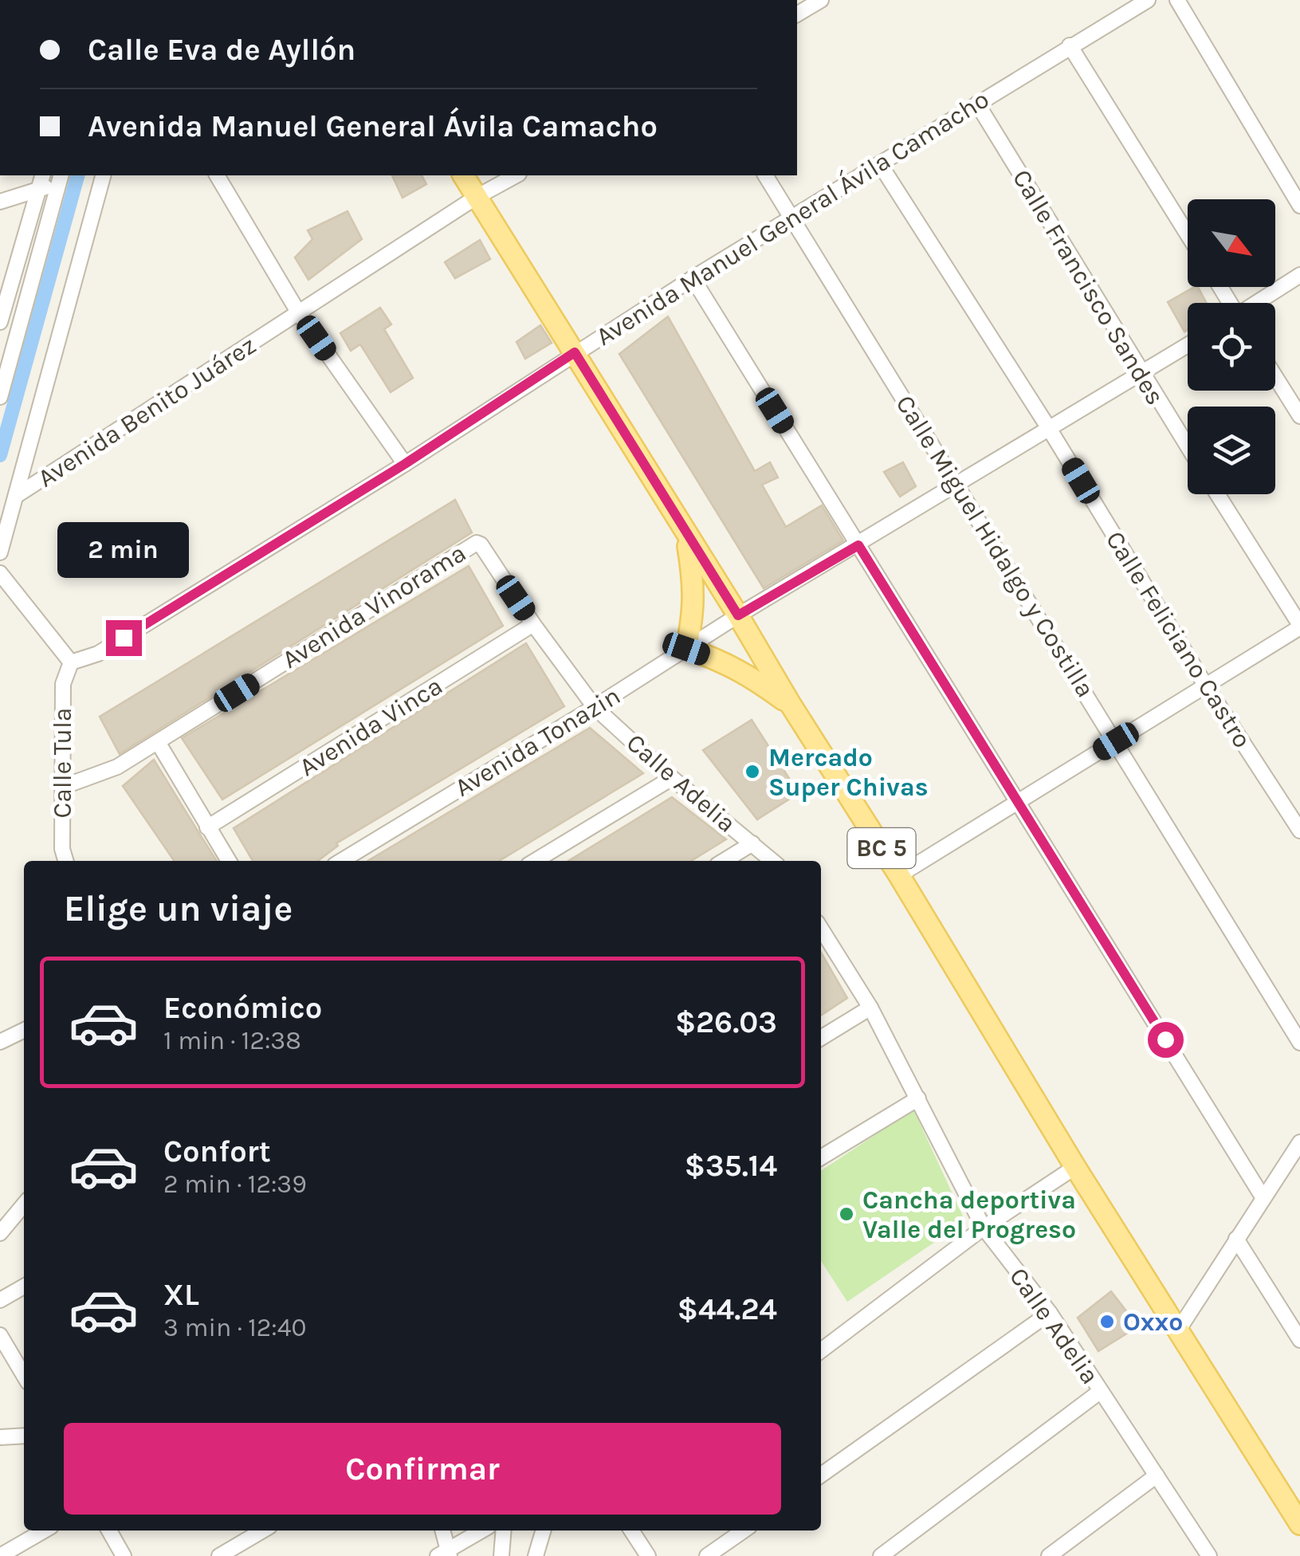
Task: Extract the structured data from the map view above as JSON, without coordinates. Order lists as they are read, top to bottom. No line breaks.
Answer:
{"streets":{"main road":["BC 5"],"street":["Avenida Manuel General Ávila Camacho","Calle Francisco Sandes","Avenida Benito Juárez","Calle Miguel Hidalgo y Costilla","Avenida Vinorama","Calle Feliciano Castro","Avenida Vinca","Avenida Tonazin","Calle Tula","Calle Adelia"]},"crossings":[["Avenida Manuel General Ávila Camacho","Calle Francisco Sandes"],["Avenida Manuel General Ávila Camacho","Calle Miguel Hidalgo y Costilla"],["Avenida Manuel General Ávila Camacho","Calle Feliciano Castro"],["Avenida Manuel General Ávila Camacho","Calle Tula"],["Avenida Manuel General Ávila Camacho","BC 5"],["Calle Francisco Sandes","Avenida Tonazin"],["Avenida Benito Juárez","BC 5"],["Calle Miguel Hidalgo y Costilla","Avenida Tonazin"],["Avenida Vinorama","Calle Tula"],["Avenida Vinorama","Calle Adelia"],["Calle Feliciano Castro","Avenida Tonazin"],["Avenida Vinca","Calle Adelia"],["Avenida Tonazin","Calle Adelia"],["Avenida Tonazin","BC 5"]],"places":["Mercado Super Chivas","Cancha deportiva Valle del Progreso","Oxxo"],"north":"bottom right","page":{"banner":["Calle Eva de Ayllón","Avenida Manuel General Ávila Camacho"],"bubble":"2 min","heading":"Elige un viaje","list":[{"name":"Económico","note":"1 min · 12:38","value":"$26.03"},{"name":"Confort","note":"2 min · 12:39","value":"$35.14"},{"name":"XL","note":"3 min · 12:40","value":"$44.24"}],"buttons":"Confirmar"}}
